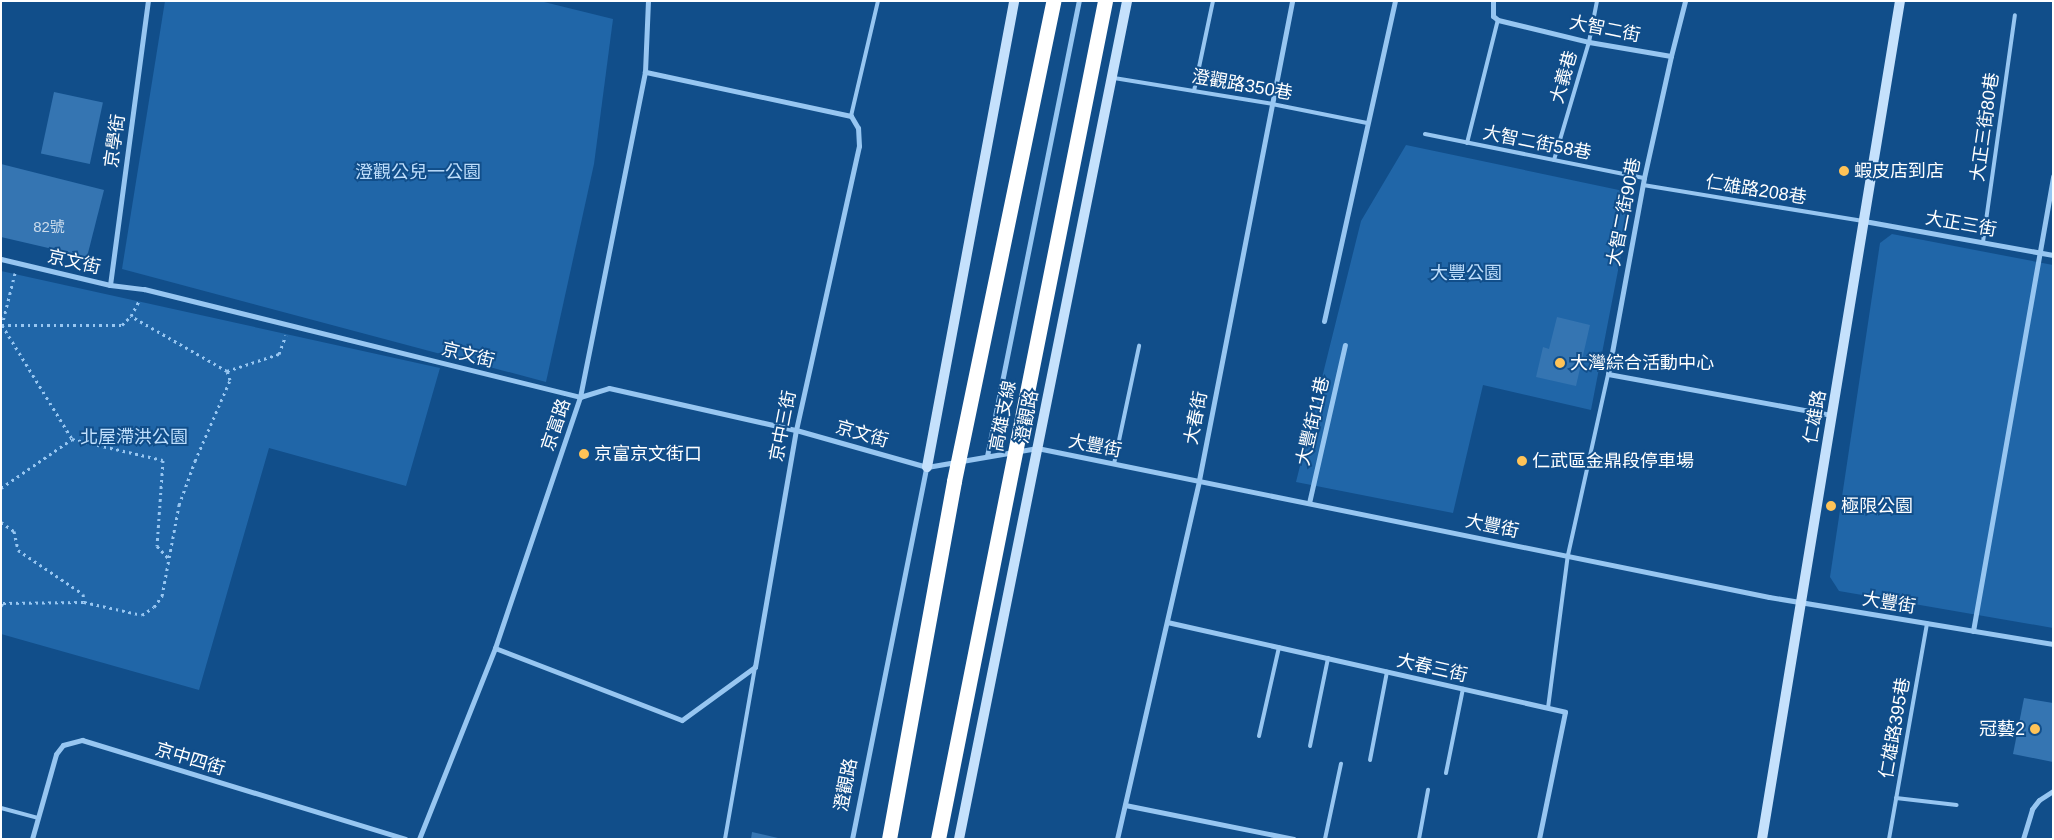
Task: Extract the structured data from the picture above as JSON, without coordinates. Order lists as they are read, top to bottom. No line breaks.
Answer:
{"streets":{"highway":["高雄支線"],"street":["大智二街","京學街","大智二街90巷","大正三街","京文街","澄觀路","仁雄路","大春街","大豐街11巷","京富路","京中三街","大豐街","大春三街","京中四街"],"lane":["大義巷","澄觀路350巷","大正三街80巷","大智二街58巷","仁雄路208巷","仁雄路395巷"]},"crossings":[["大智二街","大義巷"],["大智二街","大智二街90巷"],["大義巷","大智二街58巷"],["澄觀路350巷","澄觀路"],["澄觀路350巷","大春街"],["大正三街80巷","大正三街"],["京學街","京文街"],["大智二街58巷","大智二街90巷"],["仁雄路208巷","大智二街90巷"],["仁雄路208巷","大正三街"],["仁雄路208巷","仁雄路"],["大正三街","仁雄路"],["京文街","澄觀路"],["京文街","京富路"],["京文街","京中三街"],["京文街","大豐街"],["澄觀路","大豐街"],["仁雄路","大豐街"],["大春街","大豐街"],["大春街","大春三街"],["大豐街11巷","大豐街"],["大豐街","仁雄路395巷"]],"parks":["澄觀公兒一公園","大豐公園","北屋滯洪公園"],"places":["蝦皮店到店","大灣綜合活動中心","京富京文街口","仁武區金鼎段停車場","極限公園","冠藝2"],"house_numbers":["82號"]}
